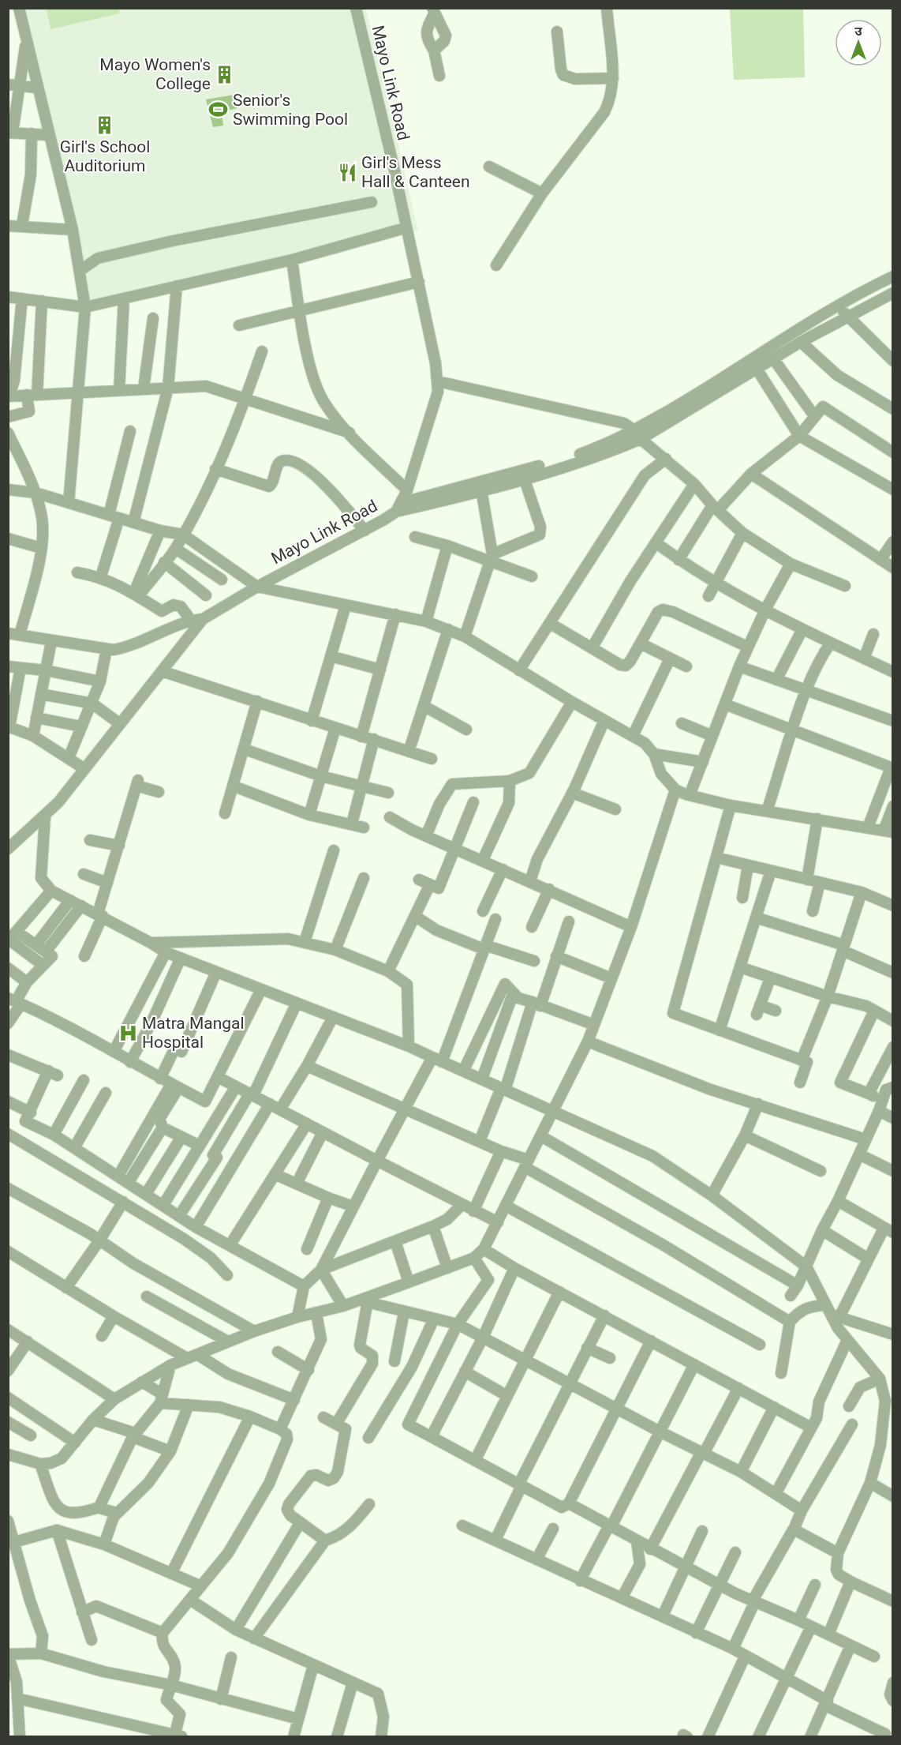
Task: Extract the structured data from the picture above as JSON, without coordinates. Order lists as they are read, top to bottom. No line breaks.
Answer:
{"streets":{"street":["Mayo Link Road"]},"places":{"building":["Mayo Women's College","Girl's School Auditorium"],"sports":["Senior's Swimming Pool"],"restaurant":["Girl's Mess Hall & Canteen"],"hospital":["Matra Mangal Hospital"]},"north":"top"}
